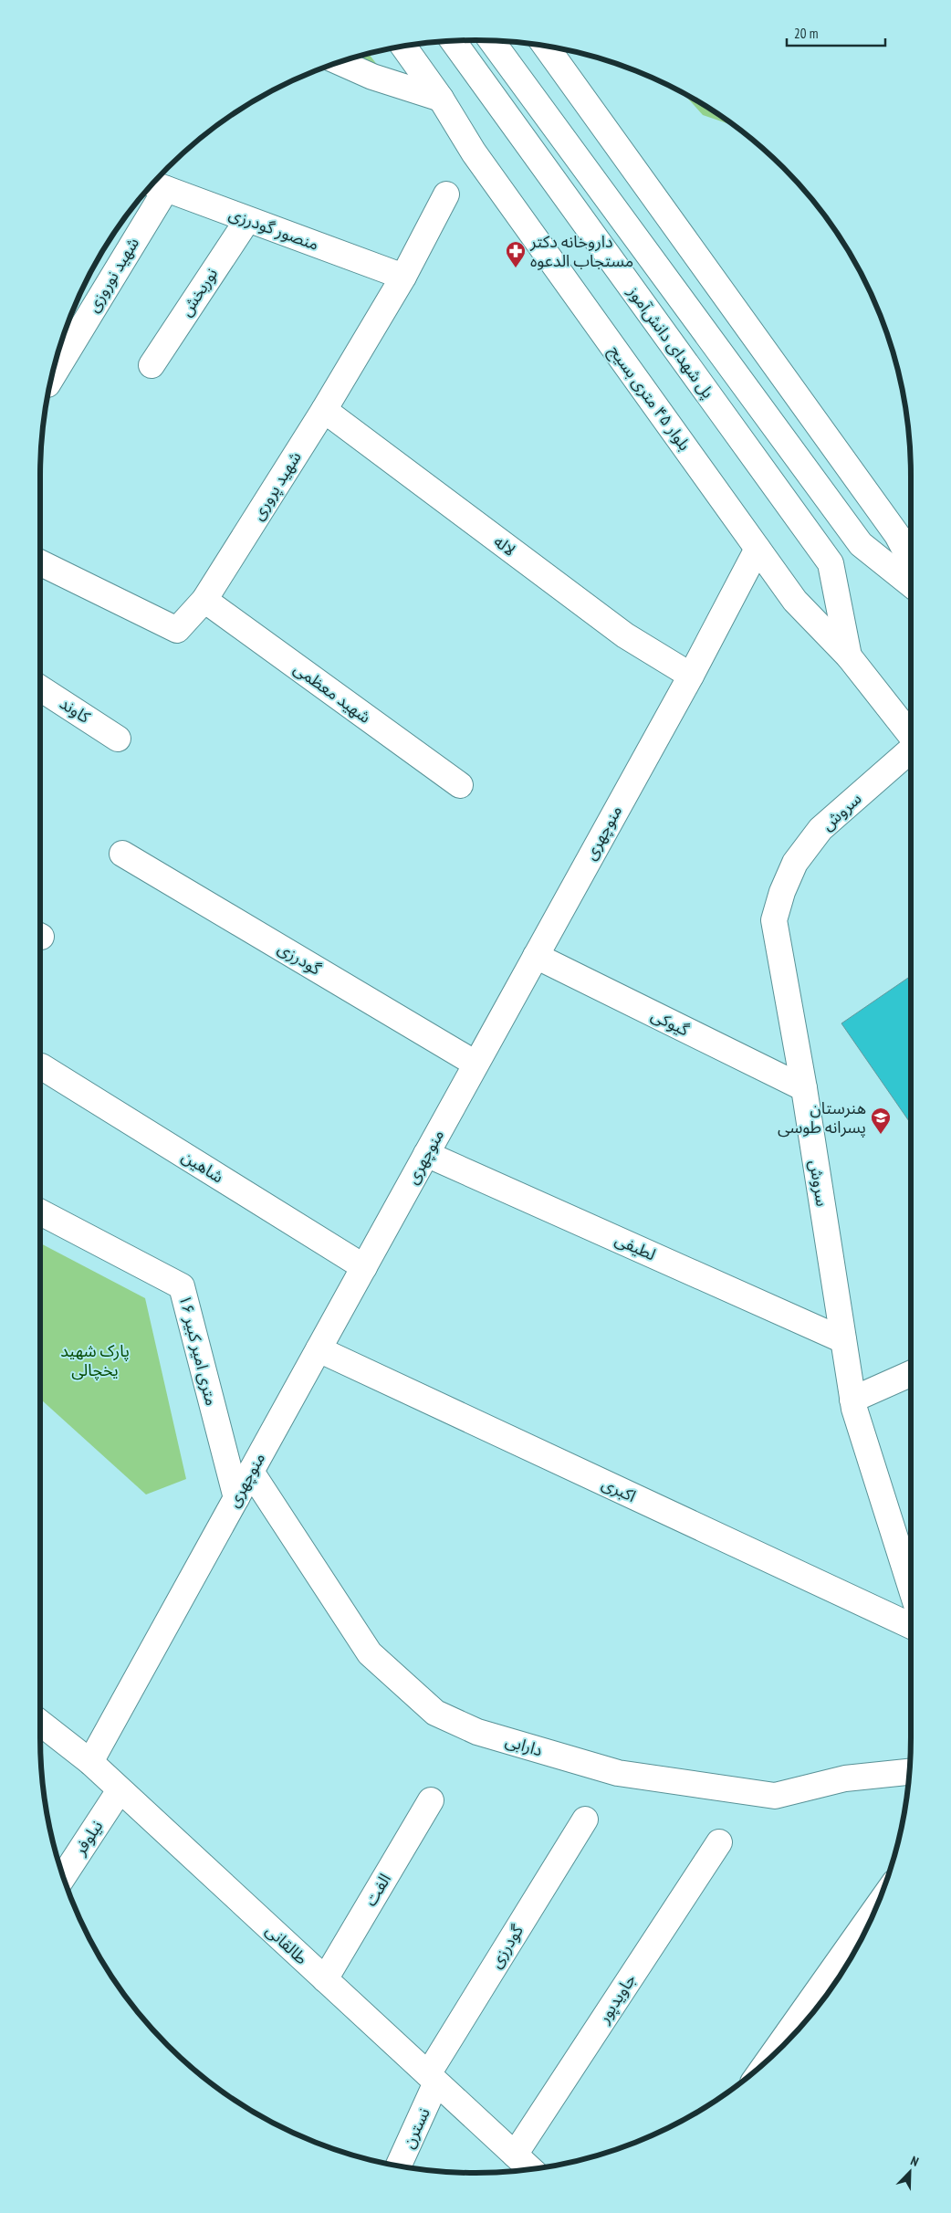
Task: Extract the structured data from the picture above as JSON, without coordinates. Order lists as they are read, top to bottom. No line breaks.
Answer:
{"streets":{"street":["منصور گودرزی","شهید نوروزی","نوربخش","پل شهدای دانش‌آموز","بلوار ۴۵ متری بسیج","شهید پروری","لاله","شهید معظمی","کاوند","سروش","منوچهری","گودرزی","گیوکی","شاهین","لطیفی","۱۶ متری امیر کبیر","اکبری","دارابی","نیلوفر","الفت","طالقانی","جاویدپور","نسترن"]},"crossings":[["منصور گودرزی","شهید نوروزی"],["منصور گودرزی","نوربخش"],["منصور گودرزی","شهید پروری"],["پل شهدای دانش‌آموز","بلوار ۴۵ متری بسیج"],["بلوار ۴۵ متری بسیج","منوچهری"],["شهید پروری","لاله"],["شهید پروری","شهید معظمی"],["لاله","منوچهری"],["سروش","گیوکی"],["سروش","لطیفی"],["منوچهری","گودرزی"],["منوچهری","گیوکی"],["منوچهری","شاهین"],["منوچهری","لطیفی"],["منوچهری","۱۶ متری امیر کبیر"],["منوچهری","اکبری"],["منوچهری","دارابی"],["منوچهری","طالقانی"],["گودرزی","طالقانی"],["گودرزی","نسترن"],["نیلوفر","طالقانی"],["الفت","طالقانی"],["طالقانی","جاویدپور"],["طالقانی","نسترن"]],"parks":["پارک شهید یخچالی"],"places":{"pharmacy":["داروخانه دکتر مستجاب الدعوه"],"school or university":["هنرستان پسرانه طوسی"]},"scale_bar":"20 m","north":"top right"}
